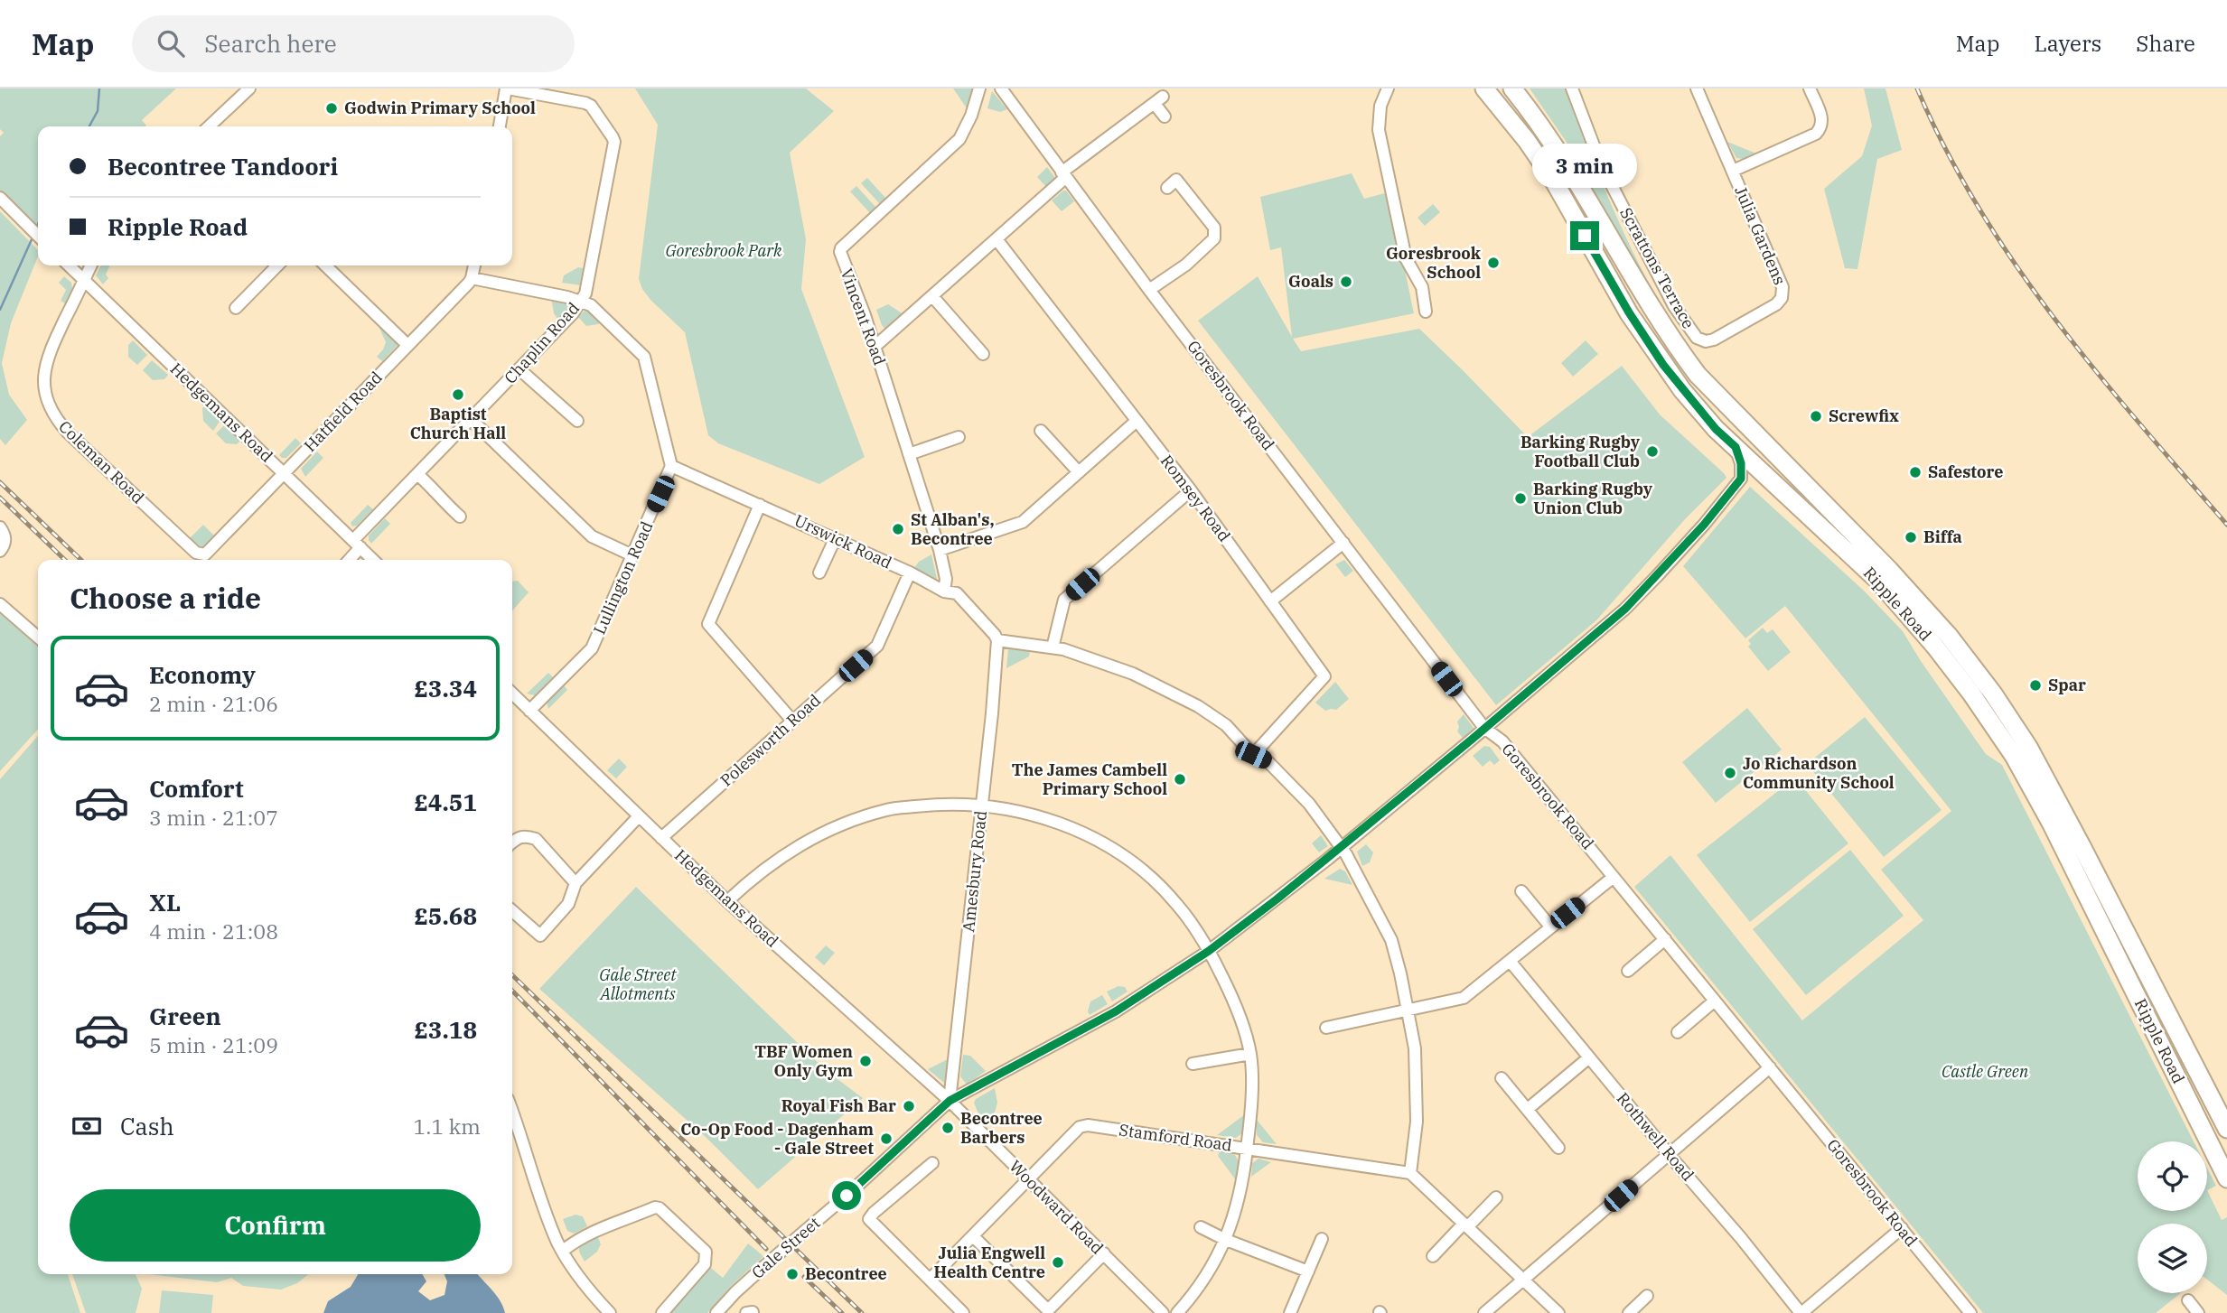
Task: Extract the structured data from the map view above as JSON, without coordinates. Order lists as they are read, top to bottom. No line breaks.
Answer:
{"streets":{"highway":["Ripple Road"],"street":["Julia Gardens","Scrattons Terrace","Vincent Road","Chaplin Road","Goresbrook Road","Hatfield Road","Hedgemans Road","Coleman Road","Romsey Road","Urswick Road","Lullington Road","Polesworth Road","Amesbury Road","Rothwell Road","Stamford Road","Woodward Road","Gale Street"]},"crossings":[["Julia Gardens","Scrattons Terrace"],["Vincent Road","Urswick Road"],["Chaplin Road","Hedgemans Road"],["Goresbrook Road","Gale Street"],["Hatfield Road","Hedgemans Road"],["Hatfield Road","Coleman Road"],["Hedgemans Road","Coleman Road"],["Hedgemans Road","Lullington Road"],["Hedgemans Road","Polesworth Road"],["Hedgemans Road","Amesbury Road"],["Hedgemans Road","Woodward Road"],["Hedgemans Road","Gale Street"],["Urswick Road","Lullington Road"],["Urswick Road","Polesworth Road"],["Urswick Road","Amesbury Road"],["Amesbury Road","Woodward Road"],["Amesbury Road","Gale Street"],["Stamford Road","Woodward Road"],["Woodward Road","Gale Street"]],"parks":["Goresbrook Park","Gale Street Allotments","Castle Green"],"places":["Godwin Primary School","Goresbrook School","Goals","Baptist Church Hall","Screwfix","Barking Rugby Football Club","Safestore","Barking Rugby Union Club","St Alban's, Becontree","Biffa","Spar","Jo Richardson Community School","The James Cambell Primary School","TBF Women Only Gym","Royal Fish Bar","Becontree Barbers","Co-Op Food - Dagenham - Gale Street","Julia Engwell Health Centre","Becontree"],"page":{"header":"Map","search":"Search here","nav":["Map","Layers","Share"],"banner":["Becontree Tandoori","Ripple Road"],"bubble":"3 min","heading":"Choose a ride","list":[{"name":"Economy","note":"2 min · 21:06","value":"£3.34"},{"name":"Comfort","note":"3 min · 21:07","value":"£4.51"},{"name":"XL","note":"4 min · 21:08","value":"£5.68"},{"name":"Green","note":"5 min · 21:09","value":"£3.18"}],"pay":["Cash","1.1 km"],"buttons":"Confirm"}}
